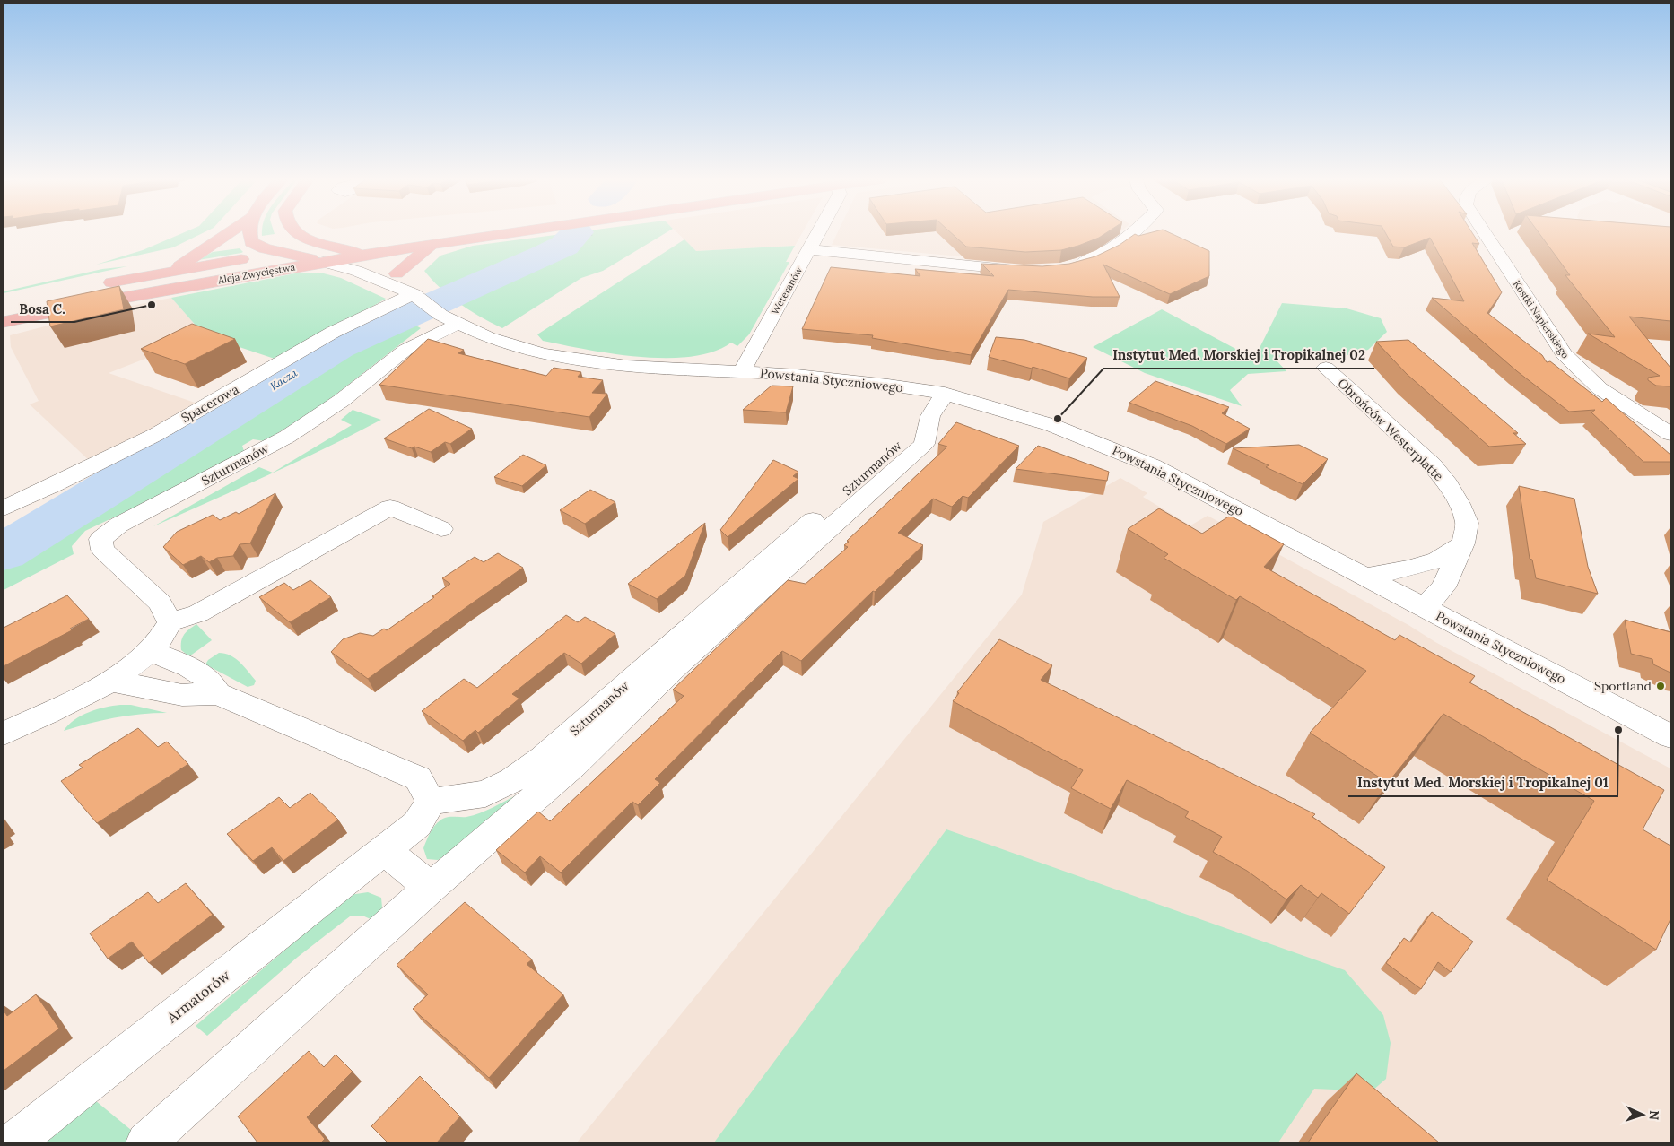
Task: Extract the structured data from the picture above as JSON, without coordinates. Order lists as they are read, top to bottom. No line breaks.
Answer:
{"streets":{"main road":["Aleja Zwycięstwa","Powstania Styczniowego"],"street":["Weteranów","Kostki Napierskiego","Spacerowa","Obrońców Westerplatte","Szturmanów","Armatorów"]},"crossings":[["Aleja Zwycięstwa","Powstania Styczniowego"],["Weteranów","Powstania Styczniowego"],["Powstania Styczniowego","Spacerowa"],["Powstania Styczniowego","Obrońców Westerplatte"],["Powstania Styczniowego","Szturmanów"],["Szturmanów","Armatorów"]],"water":["Kacza"],"places":["Bosa C.","Instytut Med. Morskiej i Tropikalnej 02","Sportland","Instytut Med. Morskiej i Tropikalnej 01"],"north":"right"}
